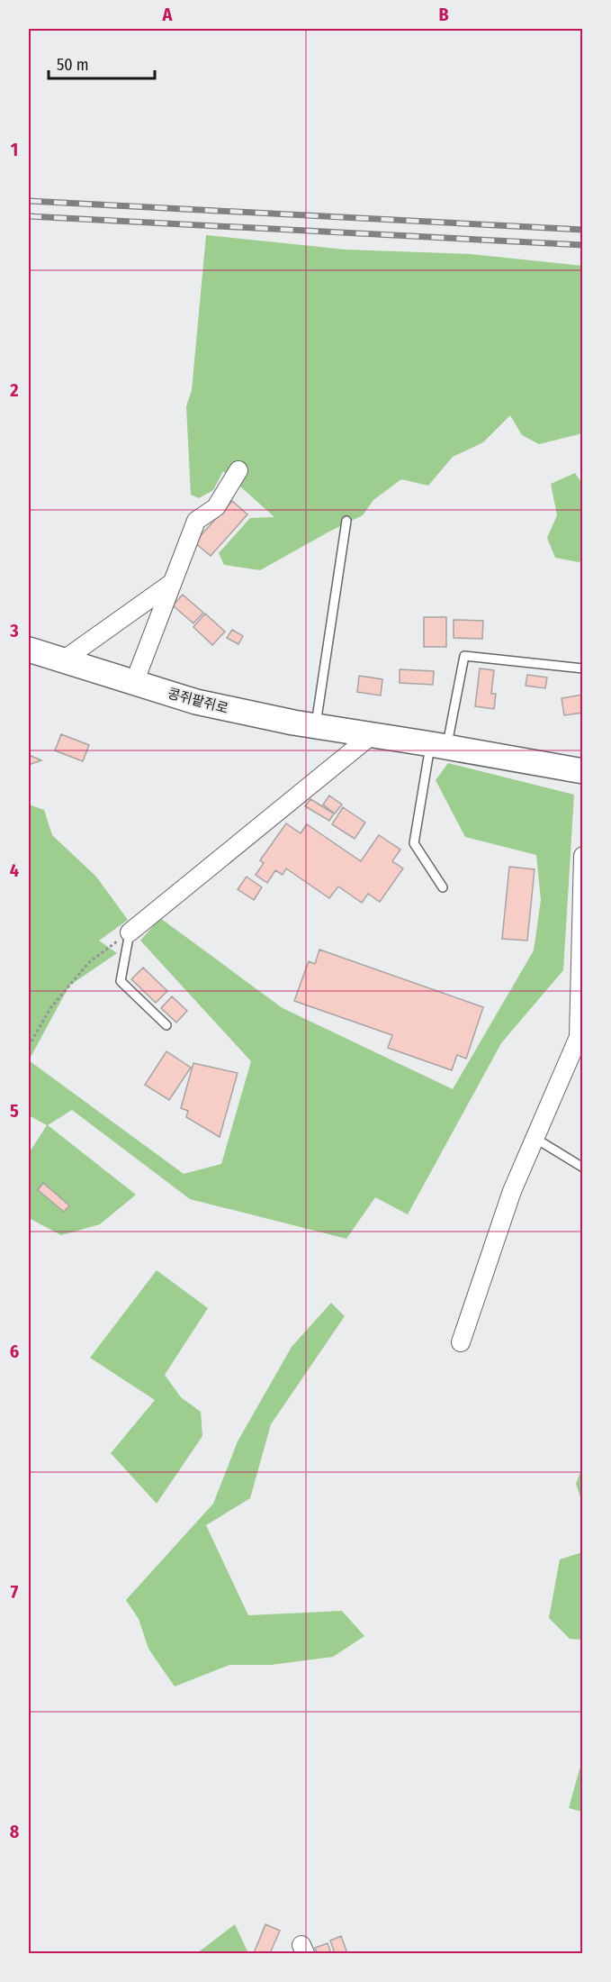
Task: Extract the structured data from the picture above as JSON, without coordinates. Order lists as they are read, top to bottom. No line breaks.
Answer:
{"streets":{"main road":["콩쥐팥쥐로"]},"scale_bar":"50 m","grid":{"columns":["A","B"],"rows":["1","2","3","4","5","6","7","8"]}}
